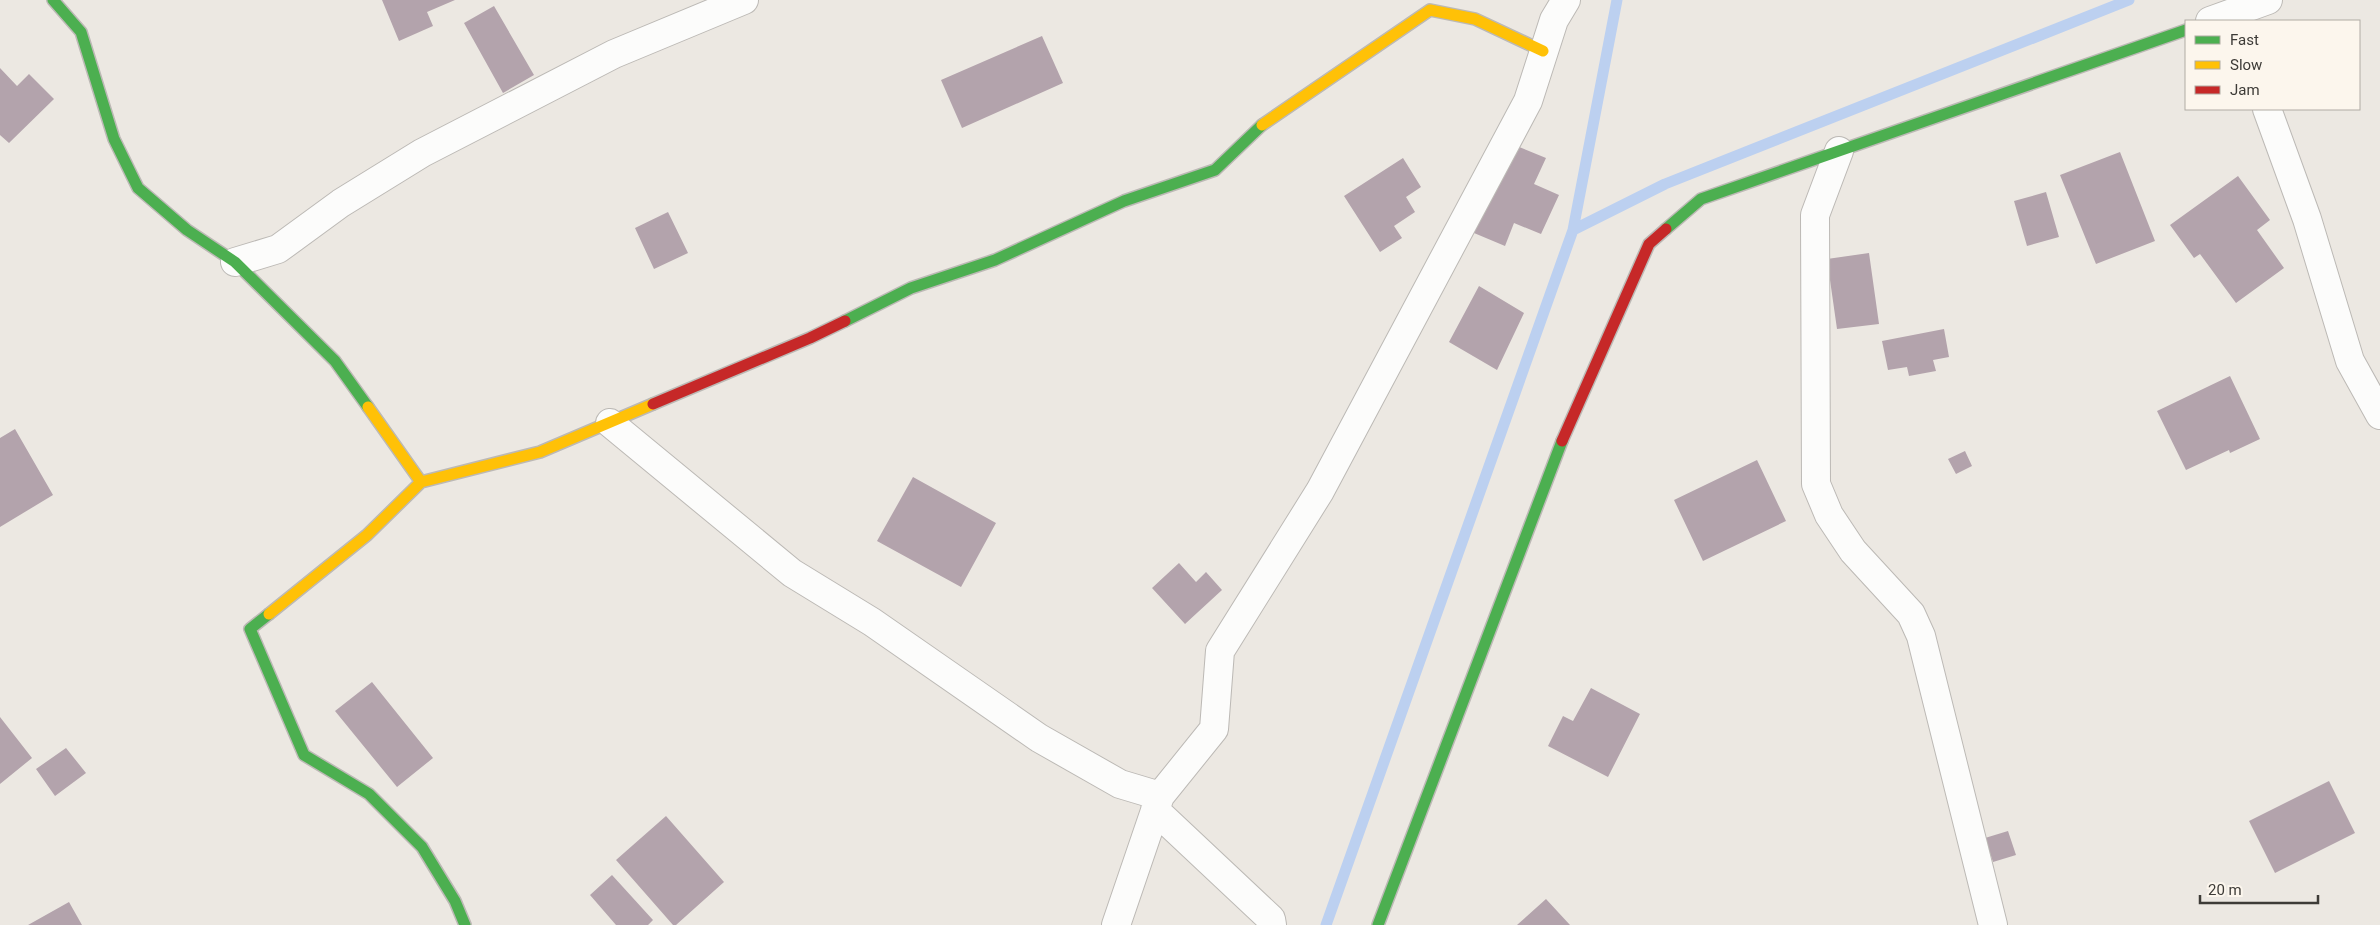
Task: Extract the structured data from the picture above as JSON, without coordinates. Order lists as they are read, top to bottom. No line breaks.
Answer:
{"legend":["Fast","Slow","Jam"],"scale_bar":"20 m"}
